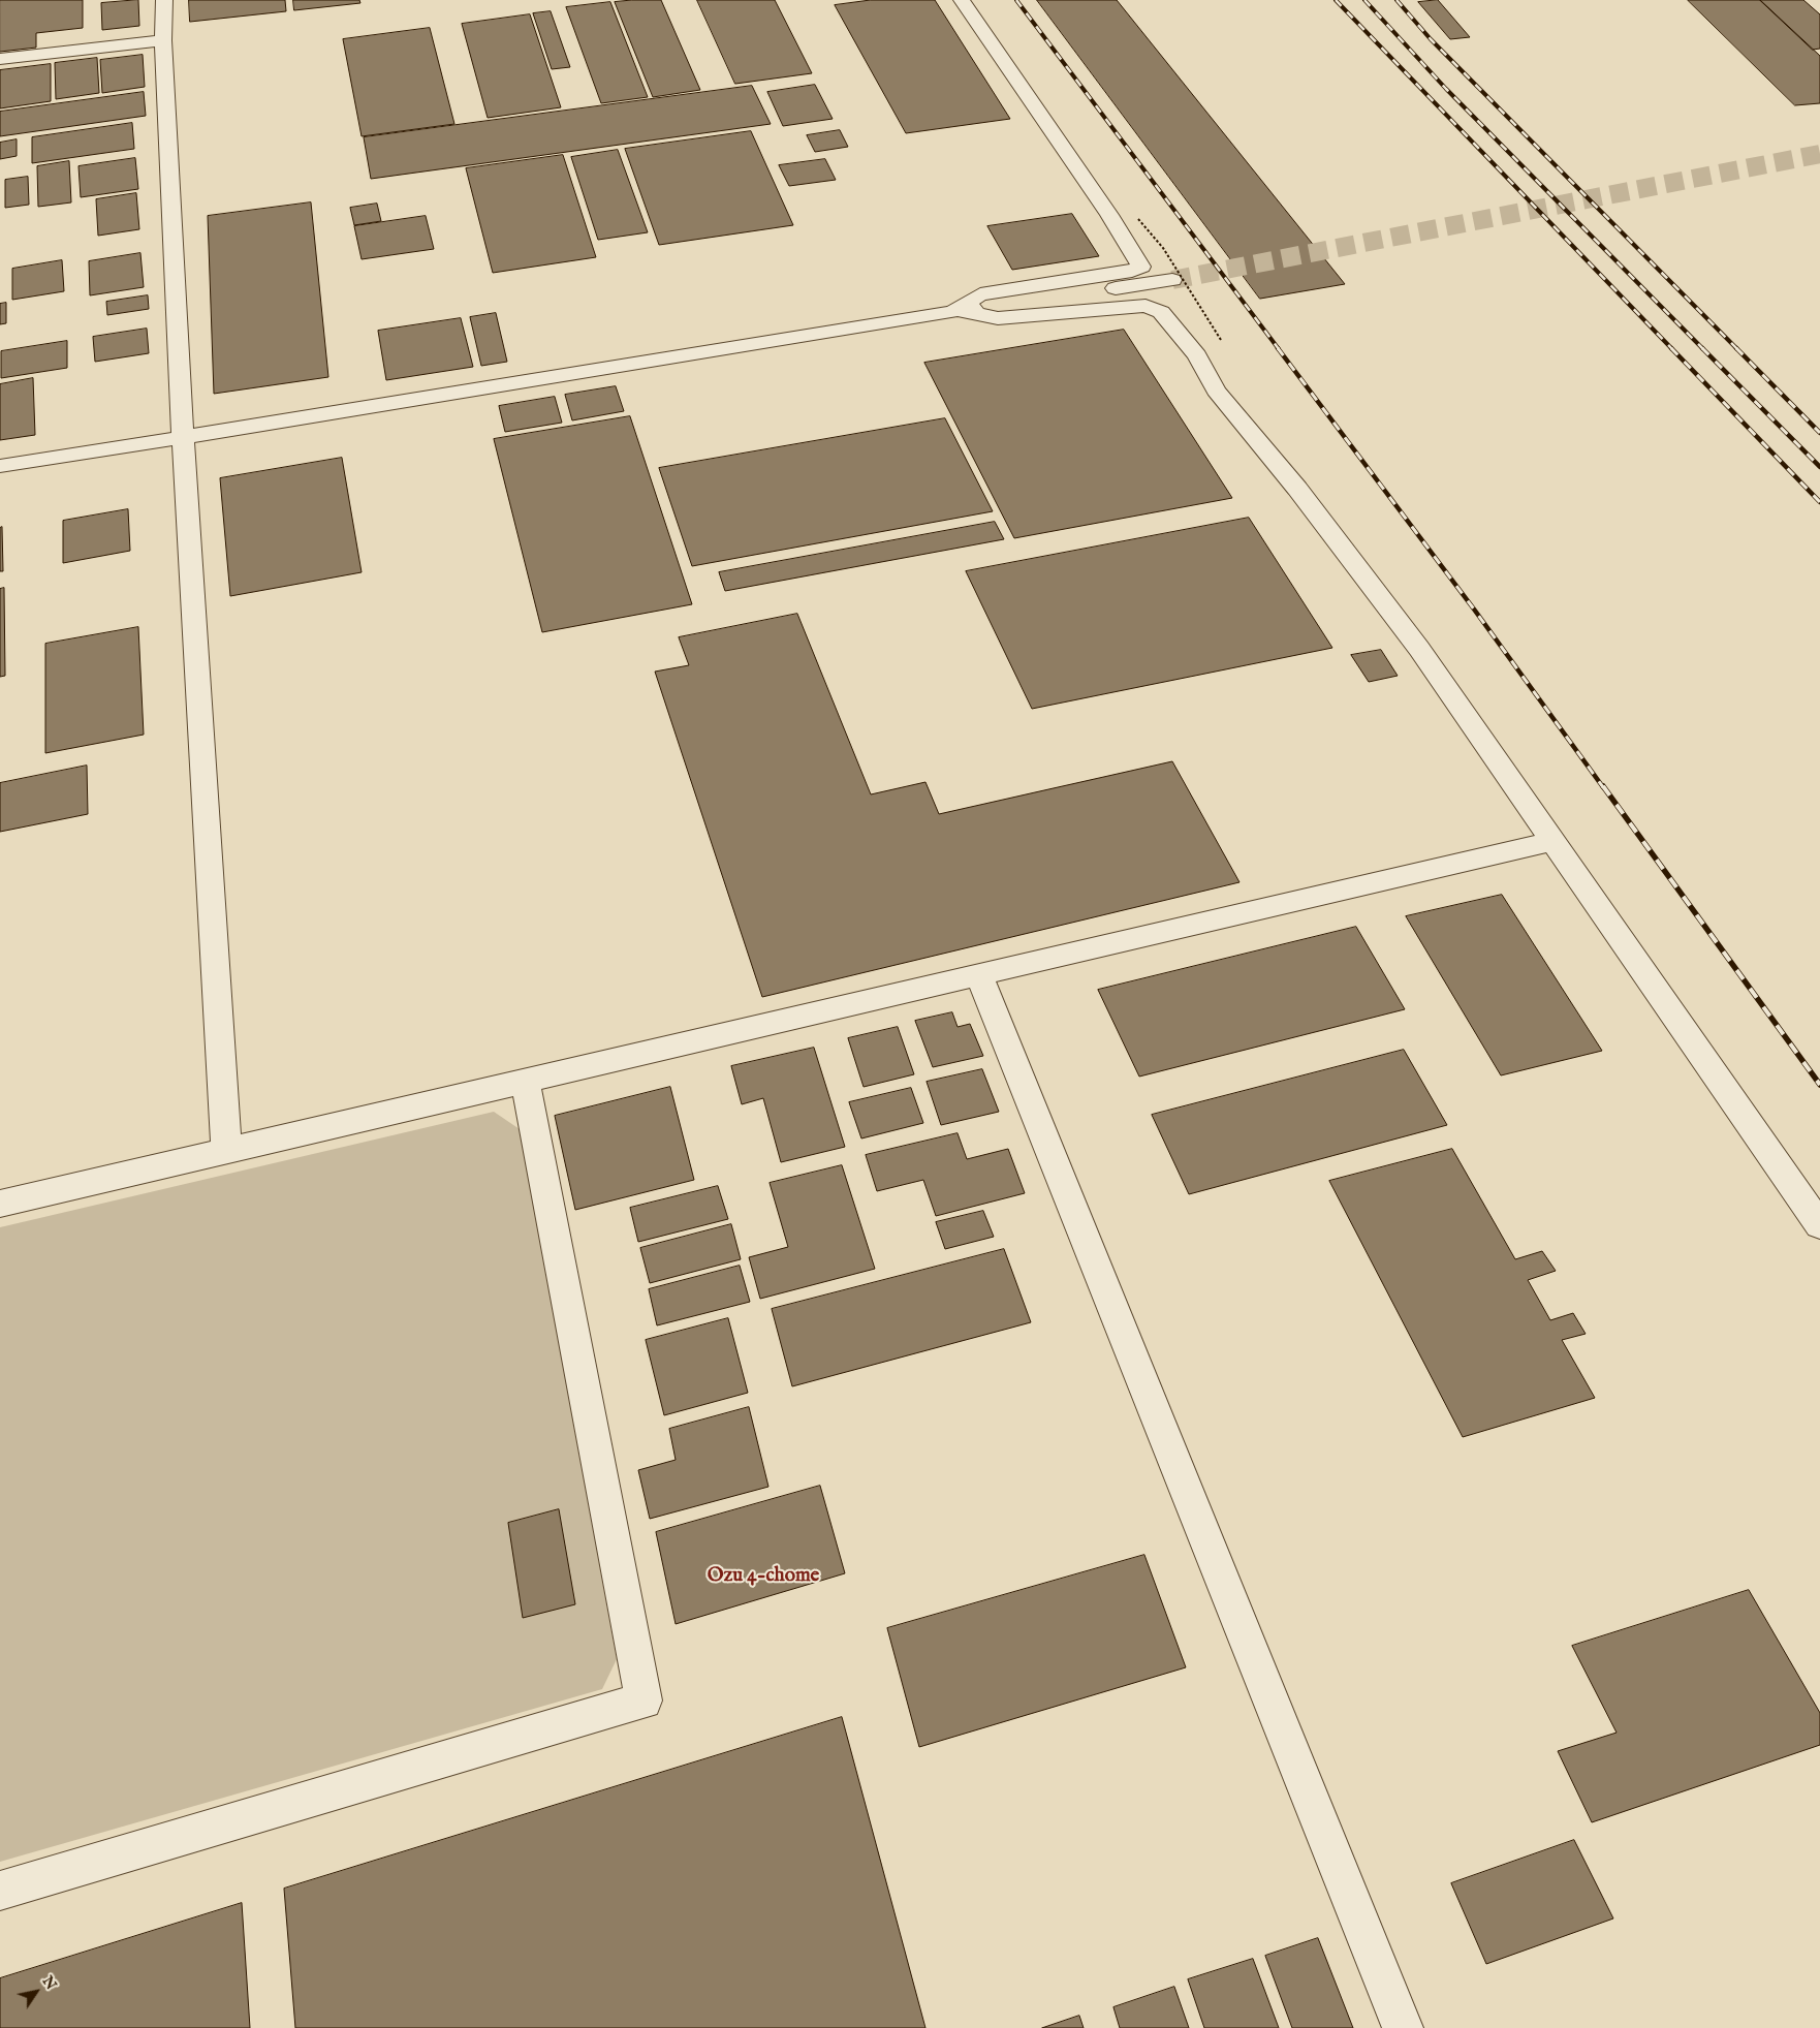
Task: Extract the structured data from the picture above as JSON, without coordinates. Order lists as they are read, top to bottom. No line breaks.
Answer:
{"districts":["Ozu 4-chome"],"north":"top right"}
